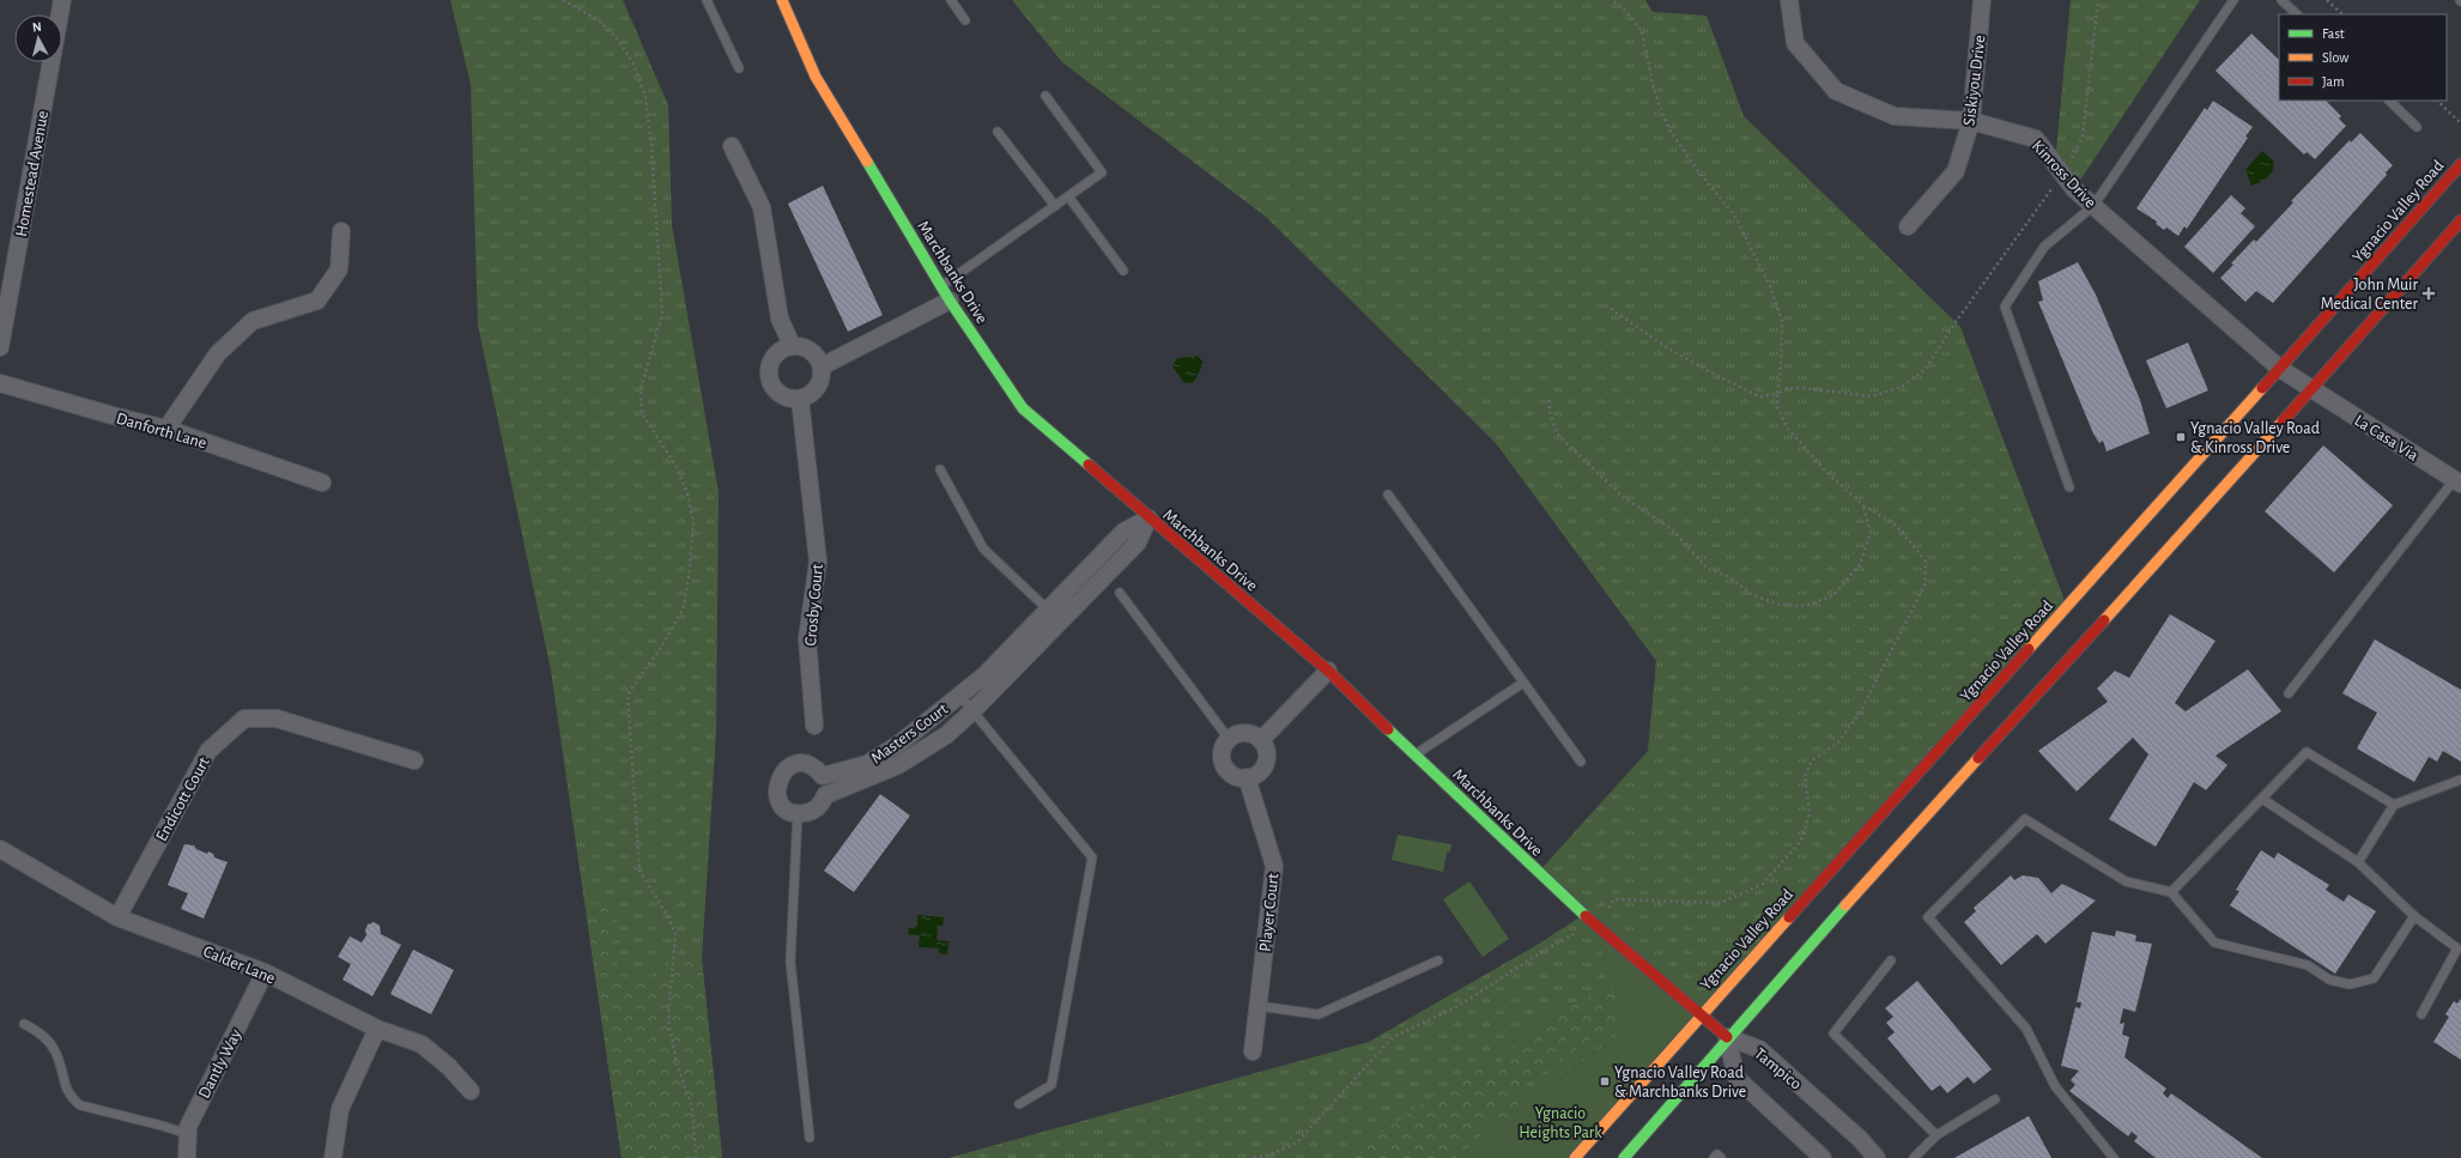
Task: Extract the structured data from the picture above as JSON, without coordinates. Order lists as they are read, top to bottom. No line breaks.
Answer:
{"streets":{"main road":["Ygnacio Valley Road","Marchbanks Drive"],"street":["Siskiyou Drive","Homestead Avenue","Kinross Drive","Danforth Lane","La Casa Via","Crosby Court","Masters Court","Endicott Court","Player Court","Calder Lane","Dantly Way","Tampico"]},"crossings":[["Siskiyou Drive","Kinross Drive"],["Kinross Drive","Ygnacio Valley Road"],["Kinross Drive","La Casa Via"],["Ygnacio Valley Road","Marchbanks Drive"],["Marchbanks Drive","Masters Court"],["Marchbanks Drive","Tampico"],["Endicott Court","Calder Lane"],["Calder Lane","Dantly Way"]],"parks":["Ygnacio Heights Park"],"places":{"health":["John Muir Medical Center"],"transit":["Ygnacio Valley Road & Kinross Drive","Ygnacio Valley Road & Marchbanks Drive"]},"legend":["Fast","Slow","Jam"],"north":"top"}
